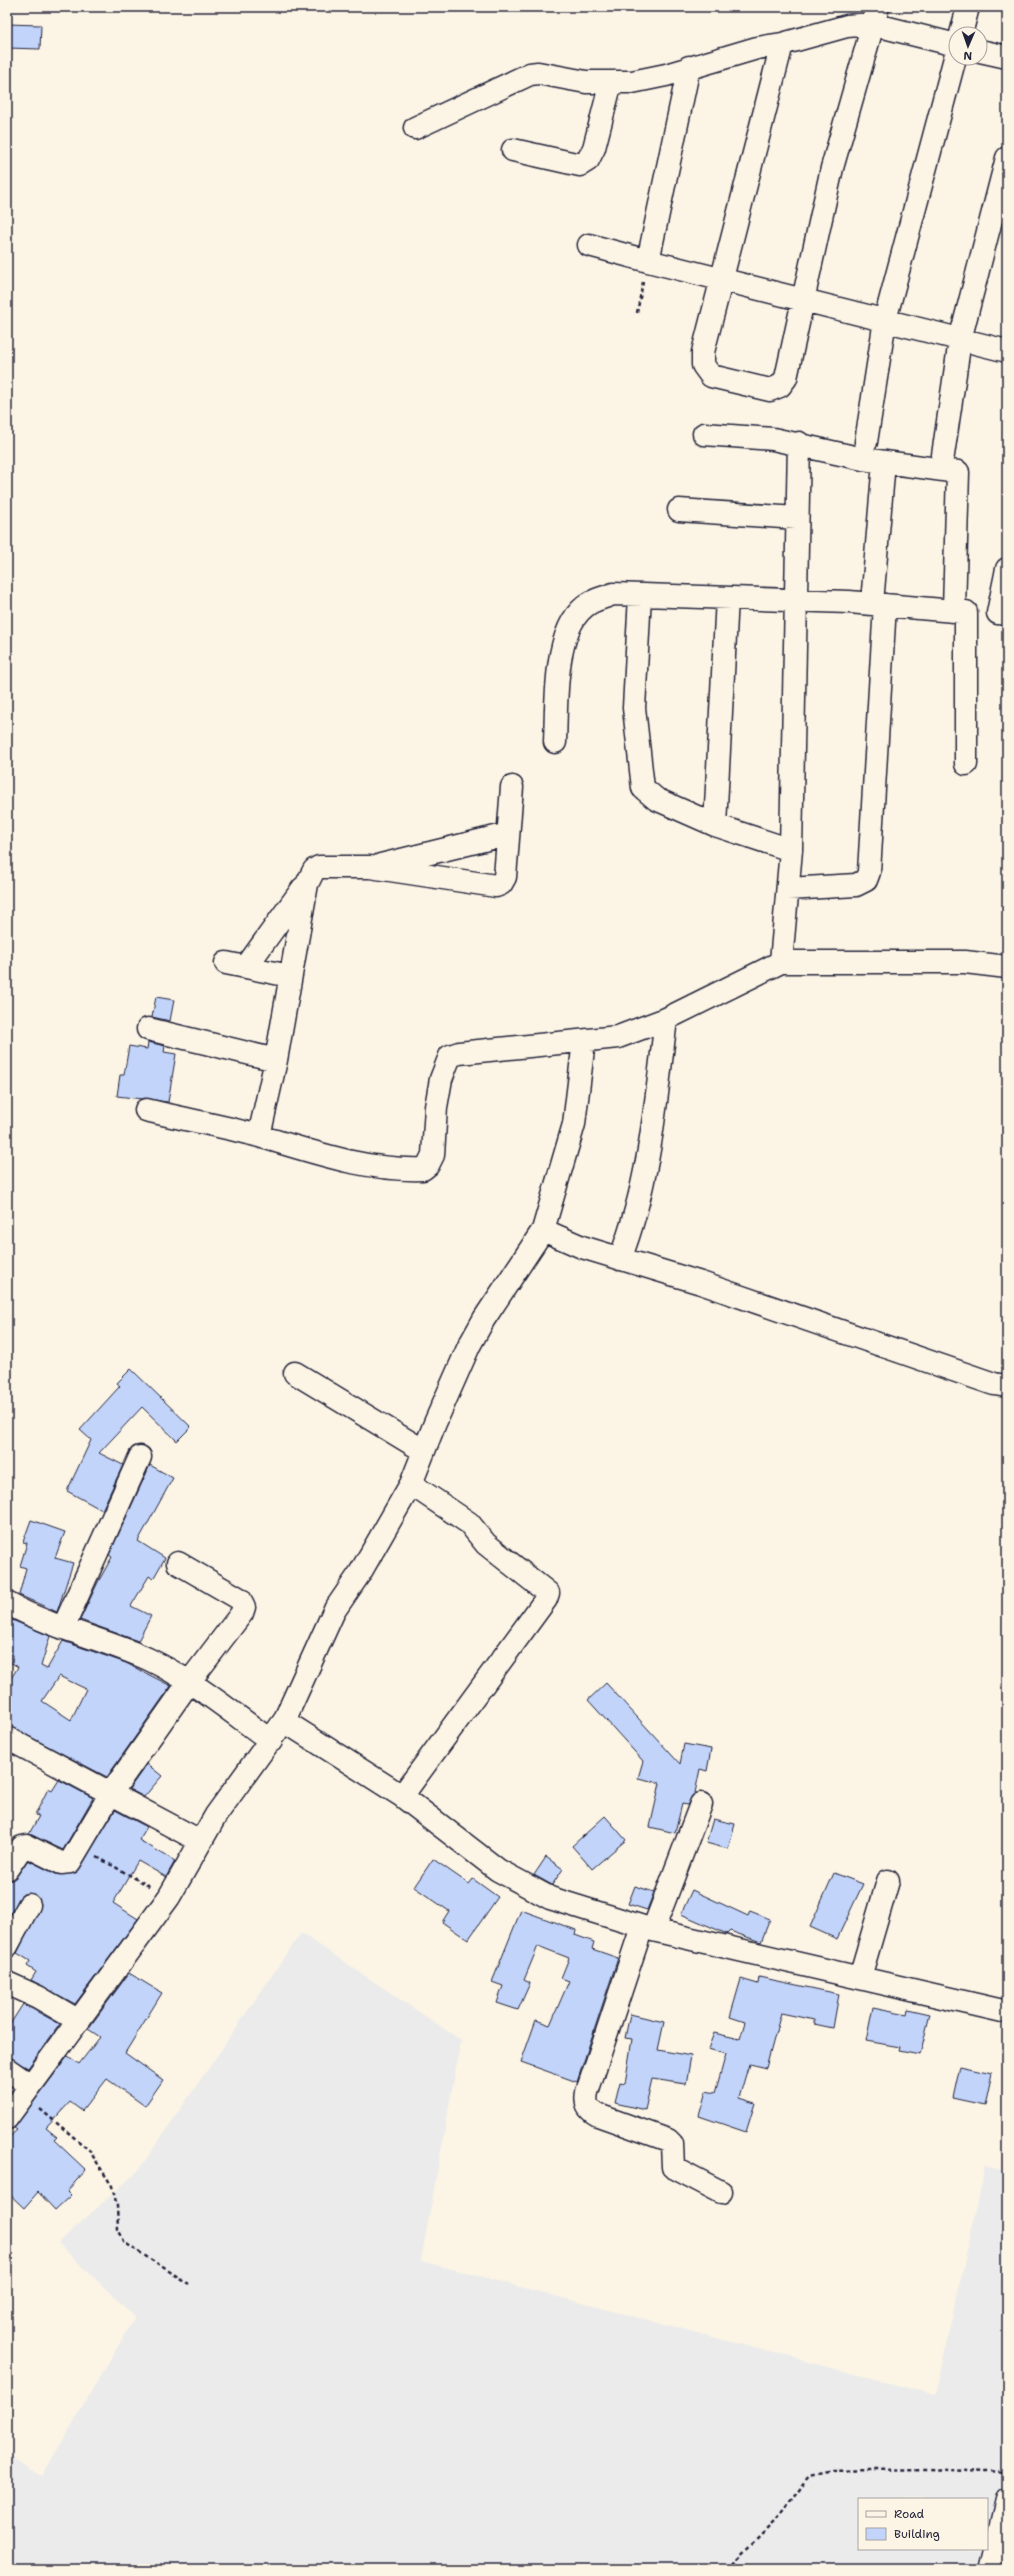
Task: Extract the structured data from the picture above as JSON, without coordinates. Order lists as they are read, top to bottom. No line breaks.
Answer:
{"legend":["Road","Building"],"north":"bottom"}
